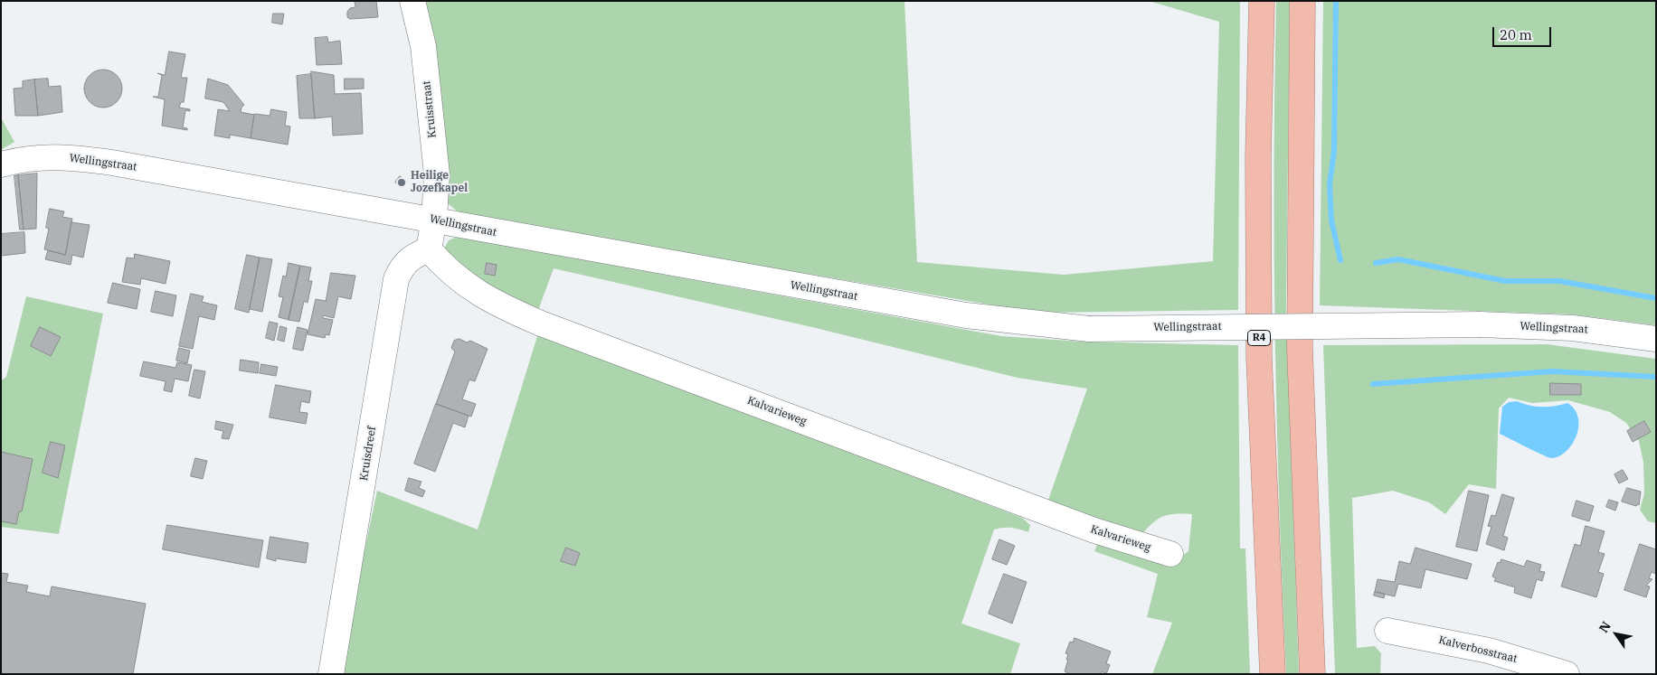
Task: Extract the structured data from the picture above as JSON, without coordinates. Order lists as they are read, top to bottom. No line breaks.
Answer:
{"streets":{"highway":["R4"],"street":["Kruisstraat","Wellingstraat","Kalvarieweg","Kruisdreef","Kalverbosstraat"]},"crossings":[["Kruisstraat","Wellingstraat"],["Kalvarieweg","Kruisdreef"]],"places":["Heilige Jozefkapel"],"scale_bar":"20 m","north":"top left"}
